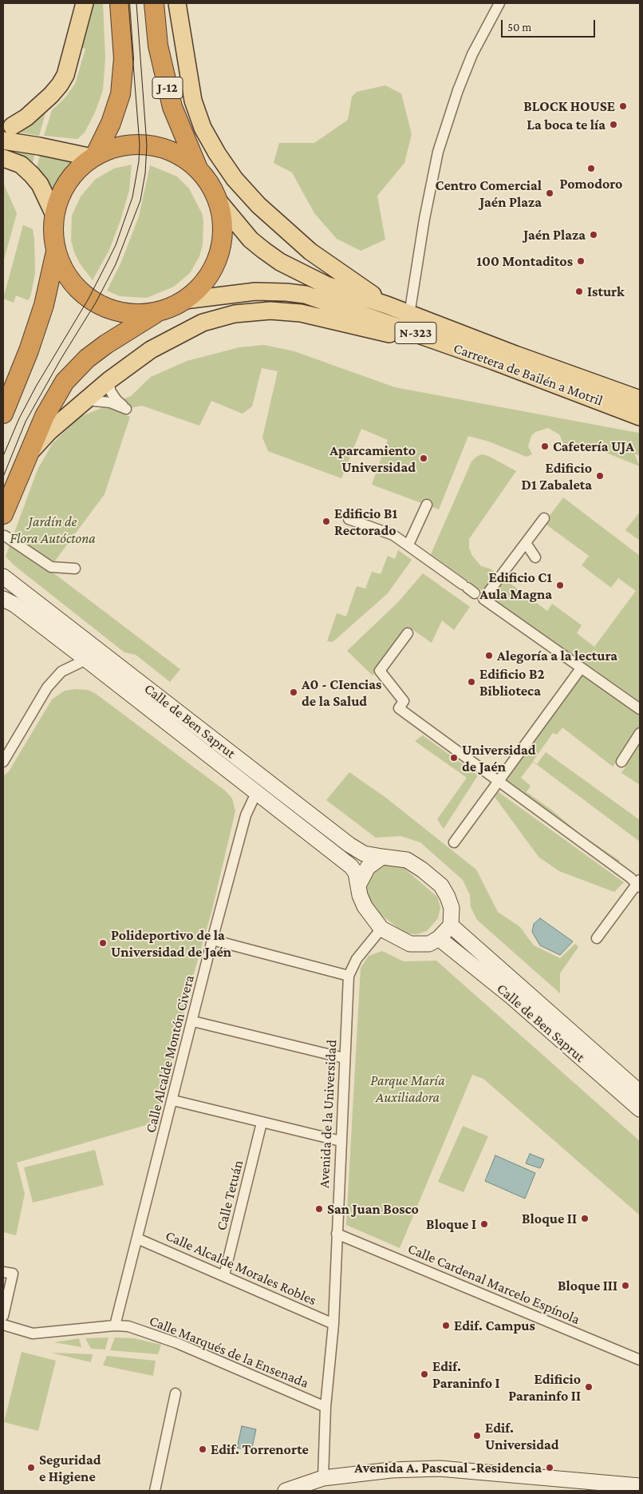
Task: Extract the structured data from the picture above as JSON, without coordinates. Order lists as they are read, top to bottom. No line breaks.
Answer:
{"streets":{"highway":["J-12"],"main road":["N-323","Carretera de Bailén a Motril"],"street":["Calle de Ben Saprut","Calle Alcalde Montón Civera","Avenida de la Universidad","Calle Tetuán","Calle Alcalde Morales Robles","Calle Cardenal Marcelo Espínola","Calle Marqués de la Ensenada"]},"crossings":[["Calle de Ben Saprut","Calle Alcalde Montón Civera"],["Calle de Ben Saprut","Avenida de la Universidad"],["Calle Alcalde Montón Civera","Calle Alcalde Morales Robles"],["Calle Alcalde Montón Civera","Calle Marqués de la Ensenada"],["Avenida de la Universidad","Calle Alcalde Morales Robles"],["Avenida de la Universidad","Calle Cardenal Marcelo Espínola"],["Avenida de la Universidad","Calle Marqués de la Ensenada"],["Calle Tetuán","Calle Alcalde Morales Robles"]],"parks":["Jardín de Flora Autóctona","Parque María Auxiliadora"],"places":["BLOCK HOUSE","La boca te lía","Pomodoro","Centro Comercial Jaén Plaza","Jaén Plaza","100 Montaditos","Isturk","Cafetería UJA","Aparcamiento Universidad","Edificio D1 Zabaleta","Edificio B1 Rectorado","Edificio C1 Aula Magna","Alegoría a la lectura","Edificio B2 Biblioteca","A0 - CIencias de la Salud","Universidad de Jaén","Polideportivo de la Universidad de Jaén","San Juan Bosco","Bloque II","Bloque I","Bloque III","Edif. Campus","Edif. Paraninfo I","Edificio Paraninfo II","Edif. Universidad","Edif. Torrenorte","Seguridad e Higiene","Avenida A. Pascual -Residencia"],"scale_bar":"50 m"}
